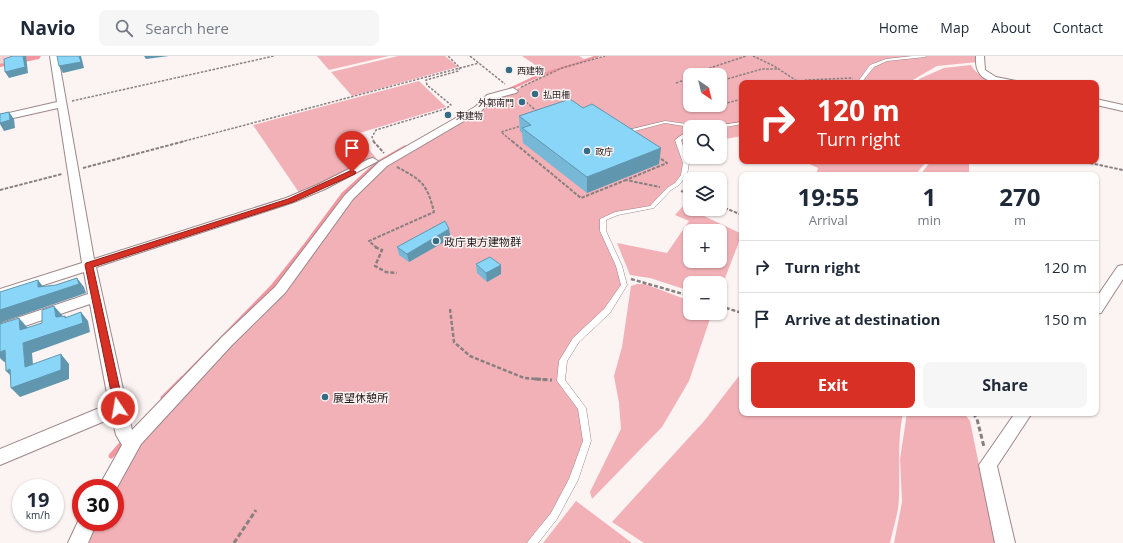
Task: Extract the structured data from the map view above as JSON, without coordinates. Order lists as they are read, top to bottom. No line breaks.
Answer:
{"places":["西建物","払田柵","外郭南門","東建物","政庁","政庁東方建物群","展望休憩所"],"north":"bottom right","page":{"header":"Navio","search":"Search here","nav":["Home","Map","About","Contact"],"map_buttons":["+","−"],"turn":["120 m","Turn right"],"eta":["19:55","Arrival","1","min","270","m"],"list":[{"name":"Turn right","value":"120 m"},{"name":"Arrive at destination","value":"150 m"}],"buttons":["Exit","Share"],"speed":"19 km/h","limit":"30"}}
